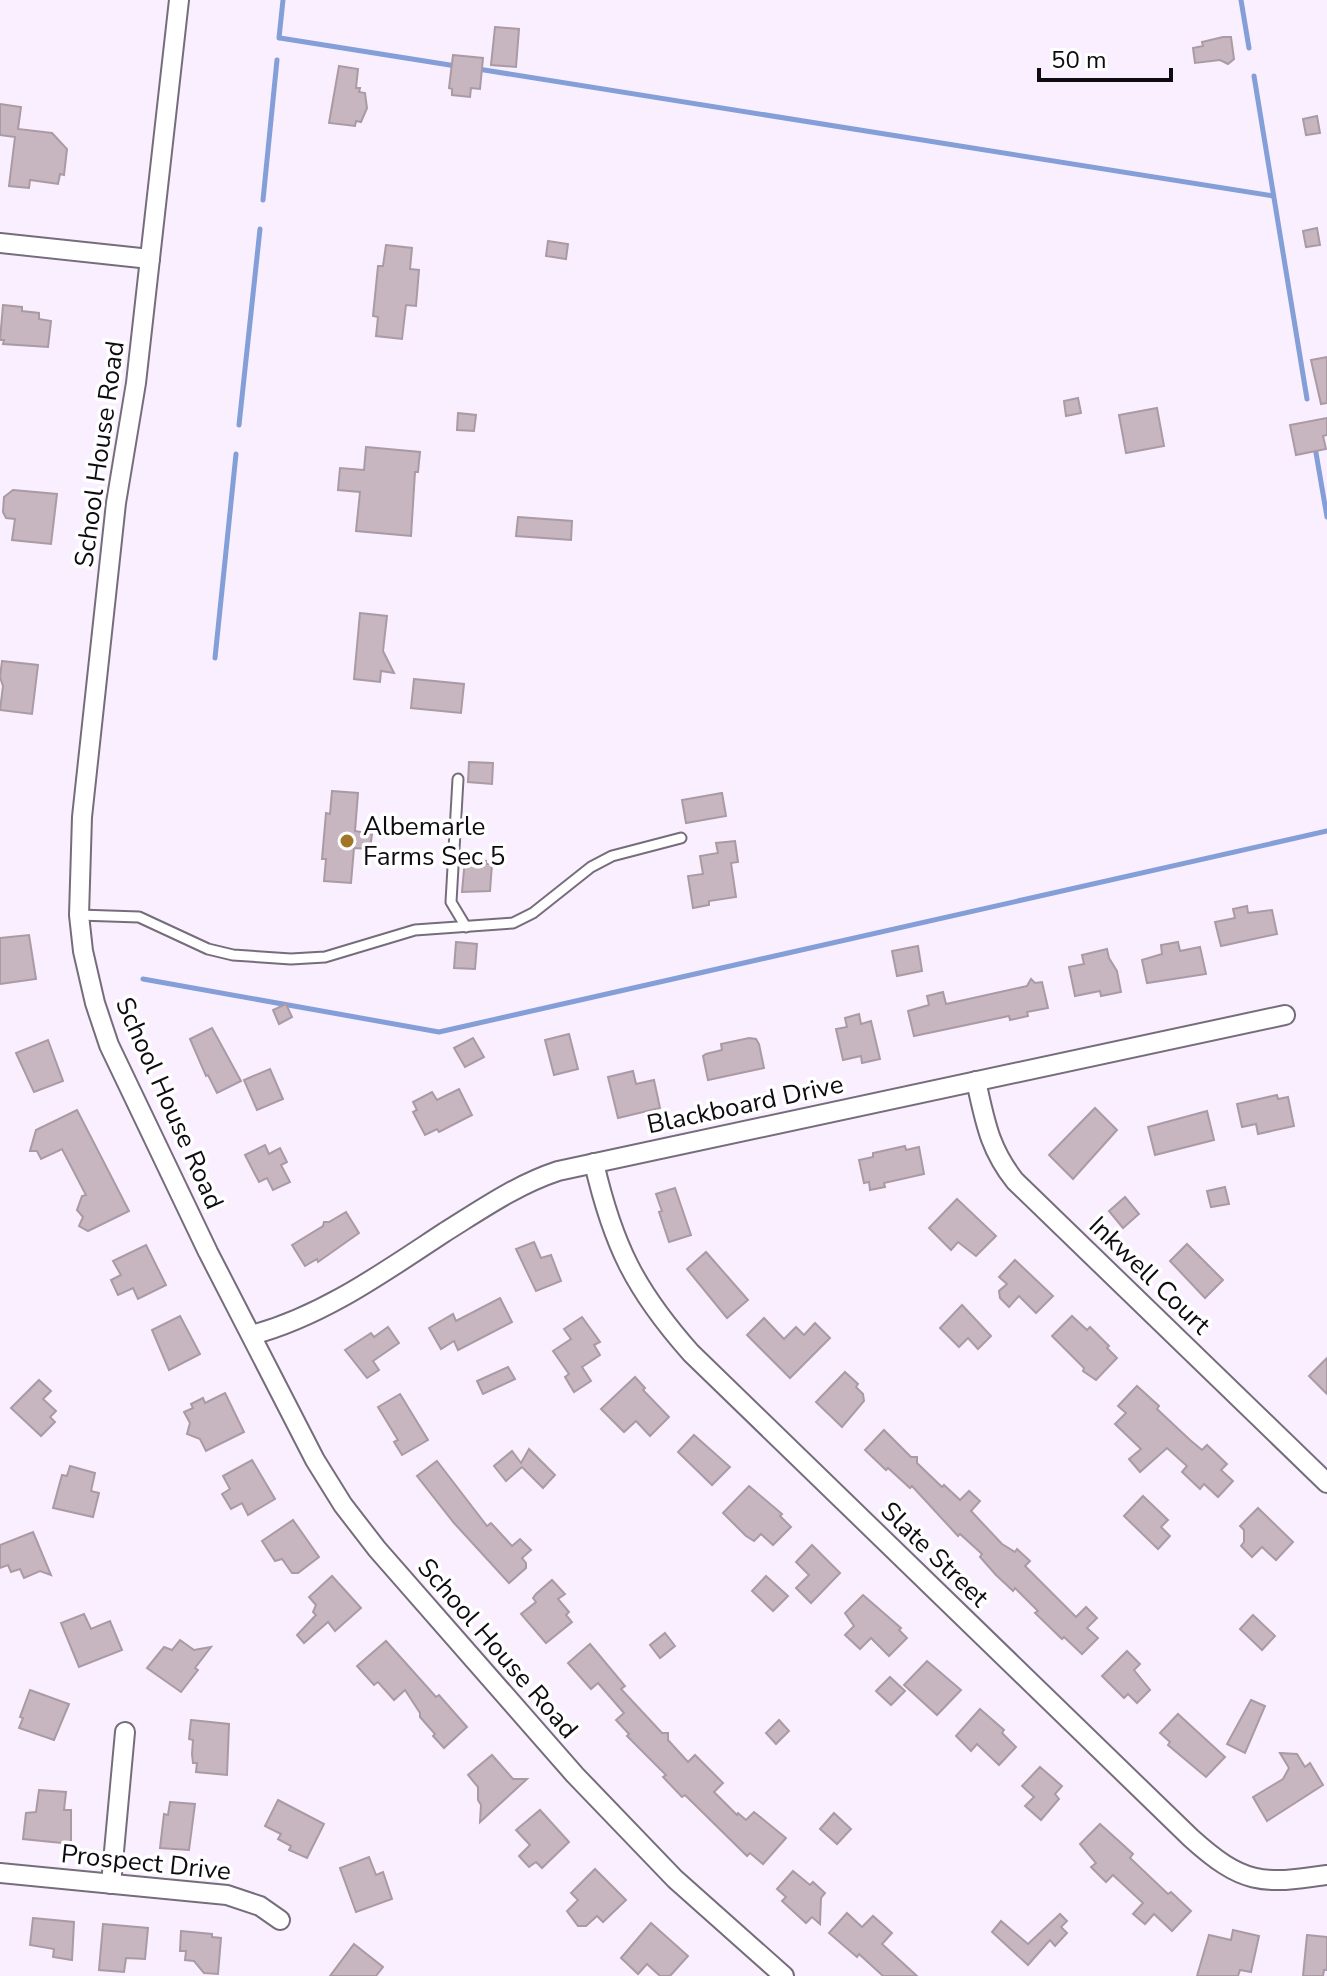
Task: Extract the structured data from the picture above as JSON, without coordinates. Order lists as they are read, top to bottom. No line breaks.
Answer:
{"streets":{"street":["School House Road","Blackboard Drive","Inkwell Court","Slate Street","Prospect Drive"]},"crossings":[["School House Road","Blackboard Drive"],["Blackboard Drive","Inkwell Court"],["Blackboard Drive","Slate Street"]],"places":["Albemarle Farms Sec 5"],"scale_bar":"50 m"}
